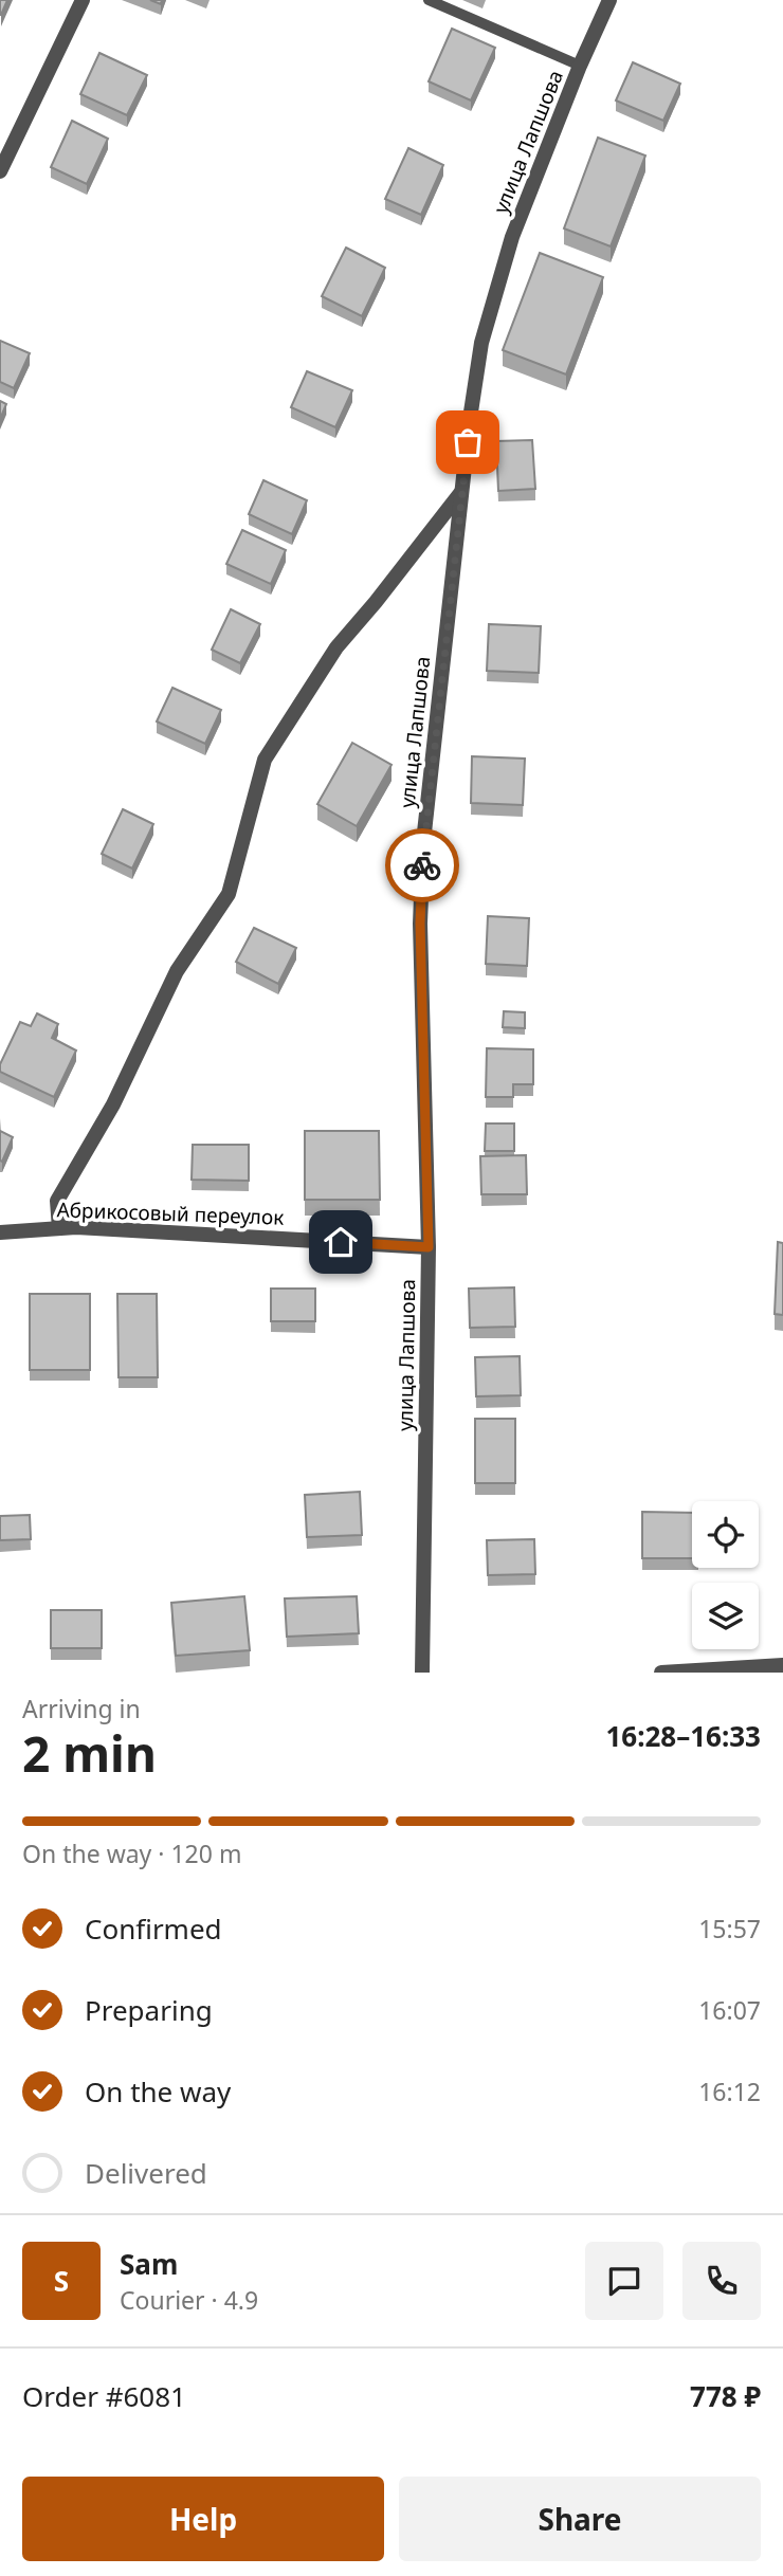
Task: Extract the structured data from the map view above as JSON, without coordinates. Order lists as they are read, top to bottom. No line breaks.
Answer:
{"streets":{"street":["улица Лапшова","Абрикосовый переулок"]},"crossings":[["улица Лапшова","Абрикосовый переулок"]],"page":{"heading":["2 min","Arriving in","16:28–16:33"],"panel":["Sam","Courier · 4.9","Order #6081","778 ₽"],"bar":"On the way · 120 m","list":[["Confirmed","15:57"],["Preparing","16:07"],["On the way","16:12"],"Delivered"],"round":"S","buttons":["Help","Share"]}}
